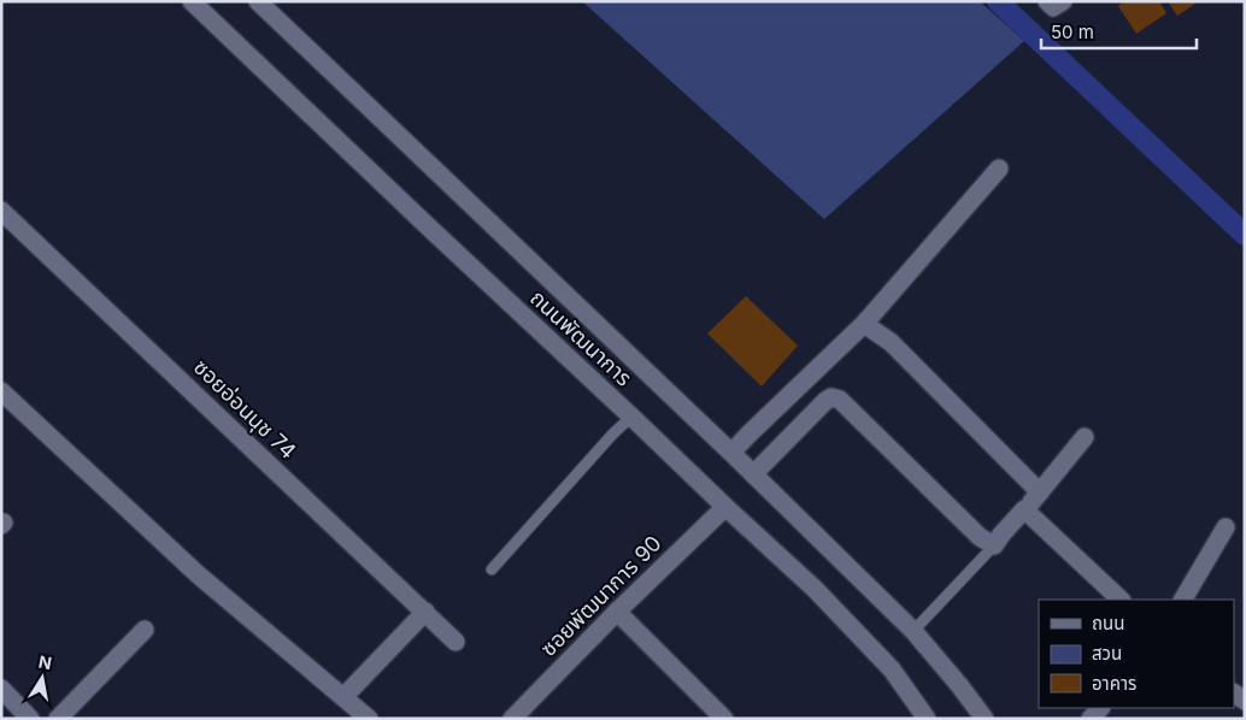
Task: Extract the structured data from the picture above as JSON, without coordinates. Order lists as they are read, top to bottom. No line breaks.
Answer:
{"streets":{"street":["ถนนพัฒนาการ","ซอยอ่อนนุช 74","ซอยพัฒนาการ 90"]},"crossings":[["ถนนพัฒนาการ","ซอยพัฒนาการ 90"]],"legend":["ถนน","สวน","อาคาร"],"scale_bar":"50 m","north":"top"}
